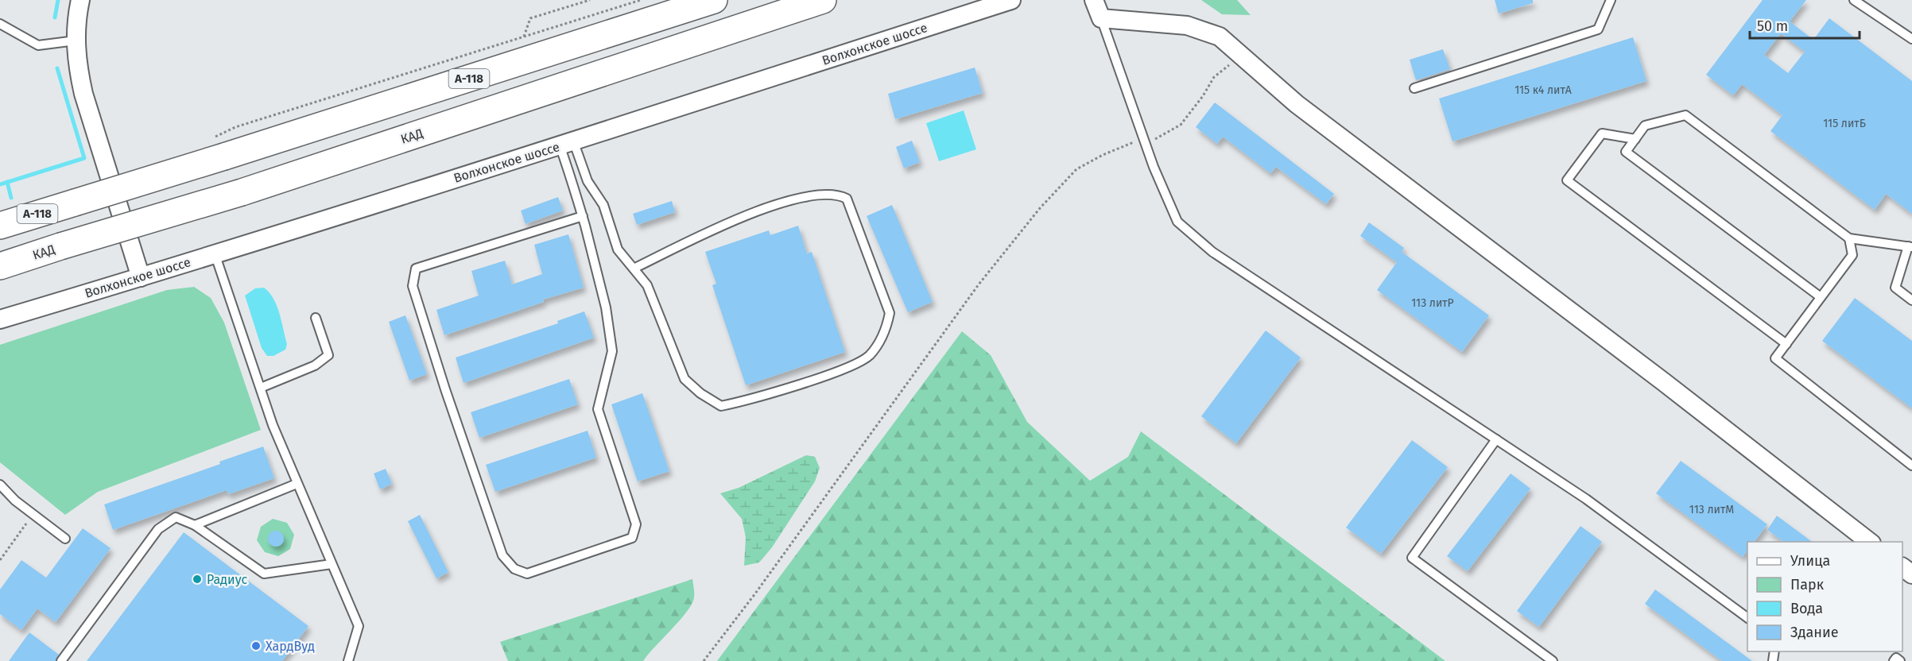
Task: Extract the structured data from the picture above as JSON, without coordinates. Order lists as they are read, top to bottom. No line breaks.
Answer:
{"streets":{"highway":["А-118","КАД"],"street":["Волхонское шоссе"]},"places":["Радиус","ХардВуд"],"house_numbers":["115 к4 литА","115 литБ","113 литР","113 литМ"],"legend":["Улица","Парк","Вода","Здание"],"scale_bar":"50 m"}
